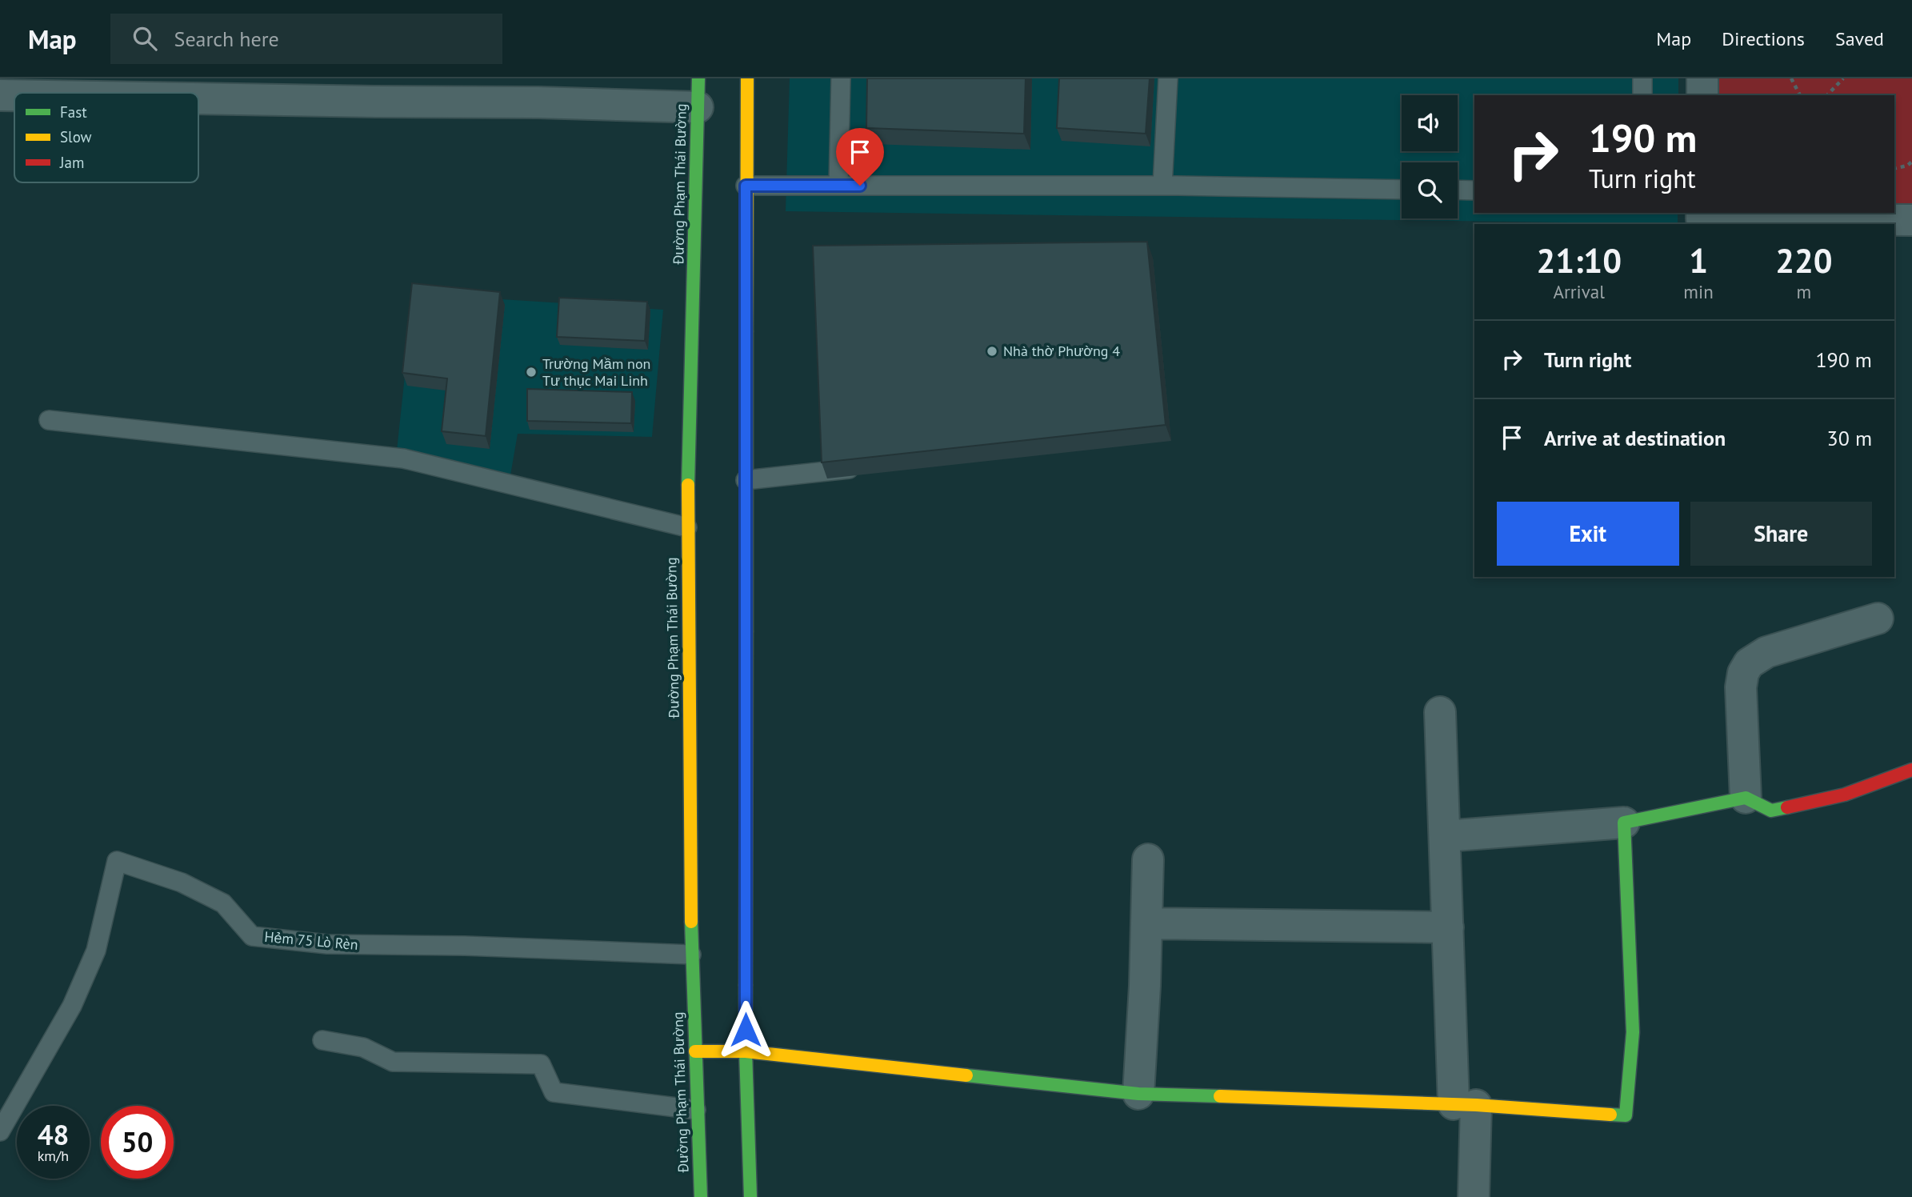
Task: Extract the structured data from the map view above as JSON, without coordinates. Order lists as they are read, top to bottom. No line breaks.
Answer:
{"streets":{"main road":["Đường Phạm Thái Bường"],"lane":["Hẻm 75 Lò Rèn"]},"crossings":[["Đường Phạm Thái Bường","Hẻm 75 Lò Rèn"]],"places":["Nhà thờ Phường 4","Trường Mầm non Tư thục Mai Linh"],"legend":["Fast","Slow","Jam"],"page":{"header":"Map","search":"Search here","nav":["Map","Directions","Saved"],"turn":["190 m","Turn right"],"eta":["21:10","Arrival","1","min","220","m"],"list":[{"name":"Turn right","value":"190 m"},{"name":"Arrive at destination","value":"30 m"}],"buttons":["Exit","Share"],"speed":"48 km/h","limit":"50"}}
